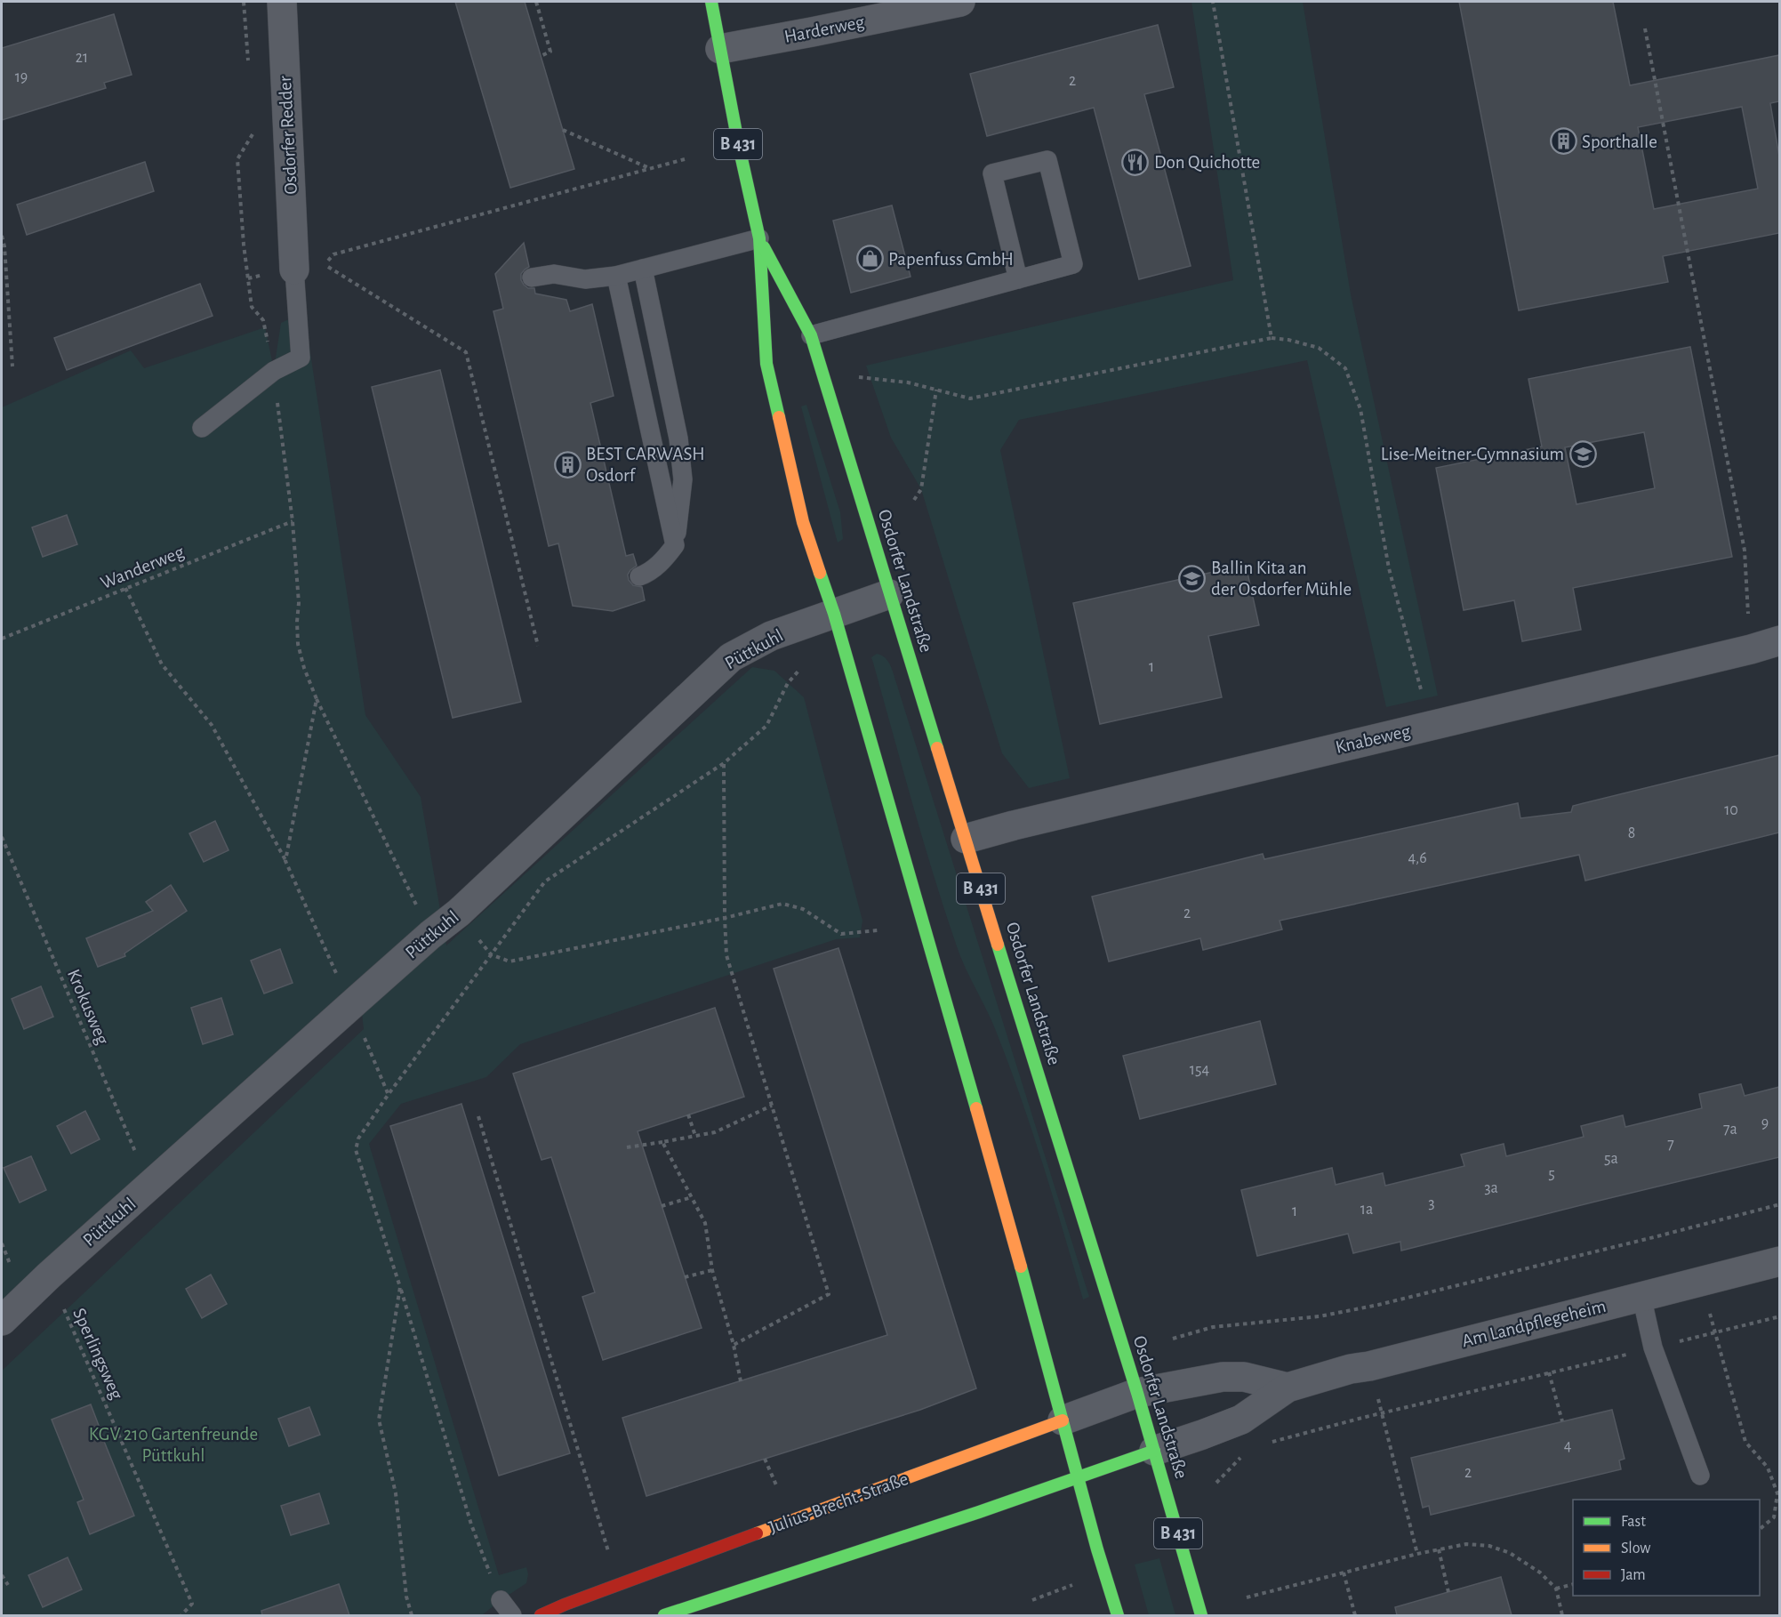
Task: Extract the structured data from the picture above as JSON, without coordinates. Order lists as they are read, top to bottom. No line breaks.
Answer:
{"streets":{"main road":["B 431","Osdorfer Landstraße","Julius-Brecht-Straße"],"street":["Harderweg","Osdorfer Redder","Püttkuhl","Knabeweg","Am Landpflegeheim"],"path":["Wanderweg","Krokusweg","Sperlingsweg"]},"crossings":[["Harderweg","Osdorfer Landstraße"],["Osdorfer Landstraße","Püttkuhl"],["Osdorfer Landstraße","Knabeweg"],["Osdorfer Landstraße","Am Landpflegeheim"],["Osdorfer Landstraße","Julius-Brecht-Straße"],["Püttkuhl","Krokusweg"],["Püttkuhl","Sperlingsweg"]],"parks":["KGV 210 Gartenfreunde Püttkuhl"],"places":{"building":["Sporthalle","BEST CARWASH Osdorf"],"restaurant":["Don Quichotte"],"shop":["Papenfuss GmbH"],"school or university":["Lise-Meitner-Gymnasium","Ballin Kita an der Osdorfer Mühle"]},"house_numbers":["21","19","2","1","10","8","4,6","2","154","9","7a","7","5a","5","3a","3","1a","1","4","2"],"legend":["Fast","Slow","Jam"]}
